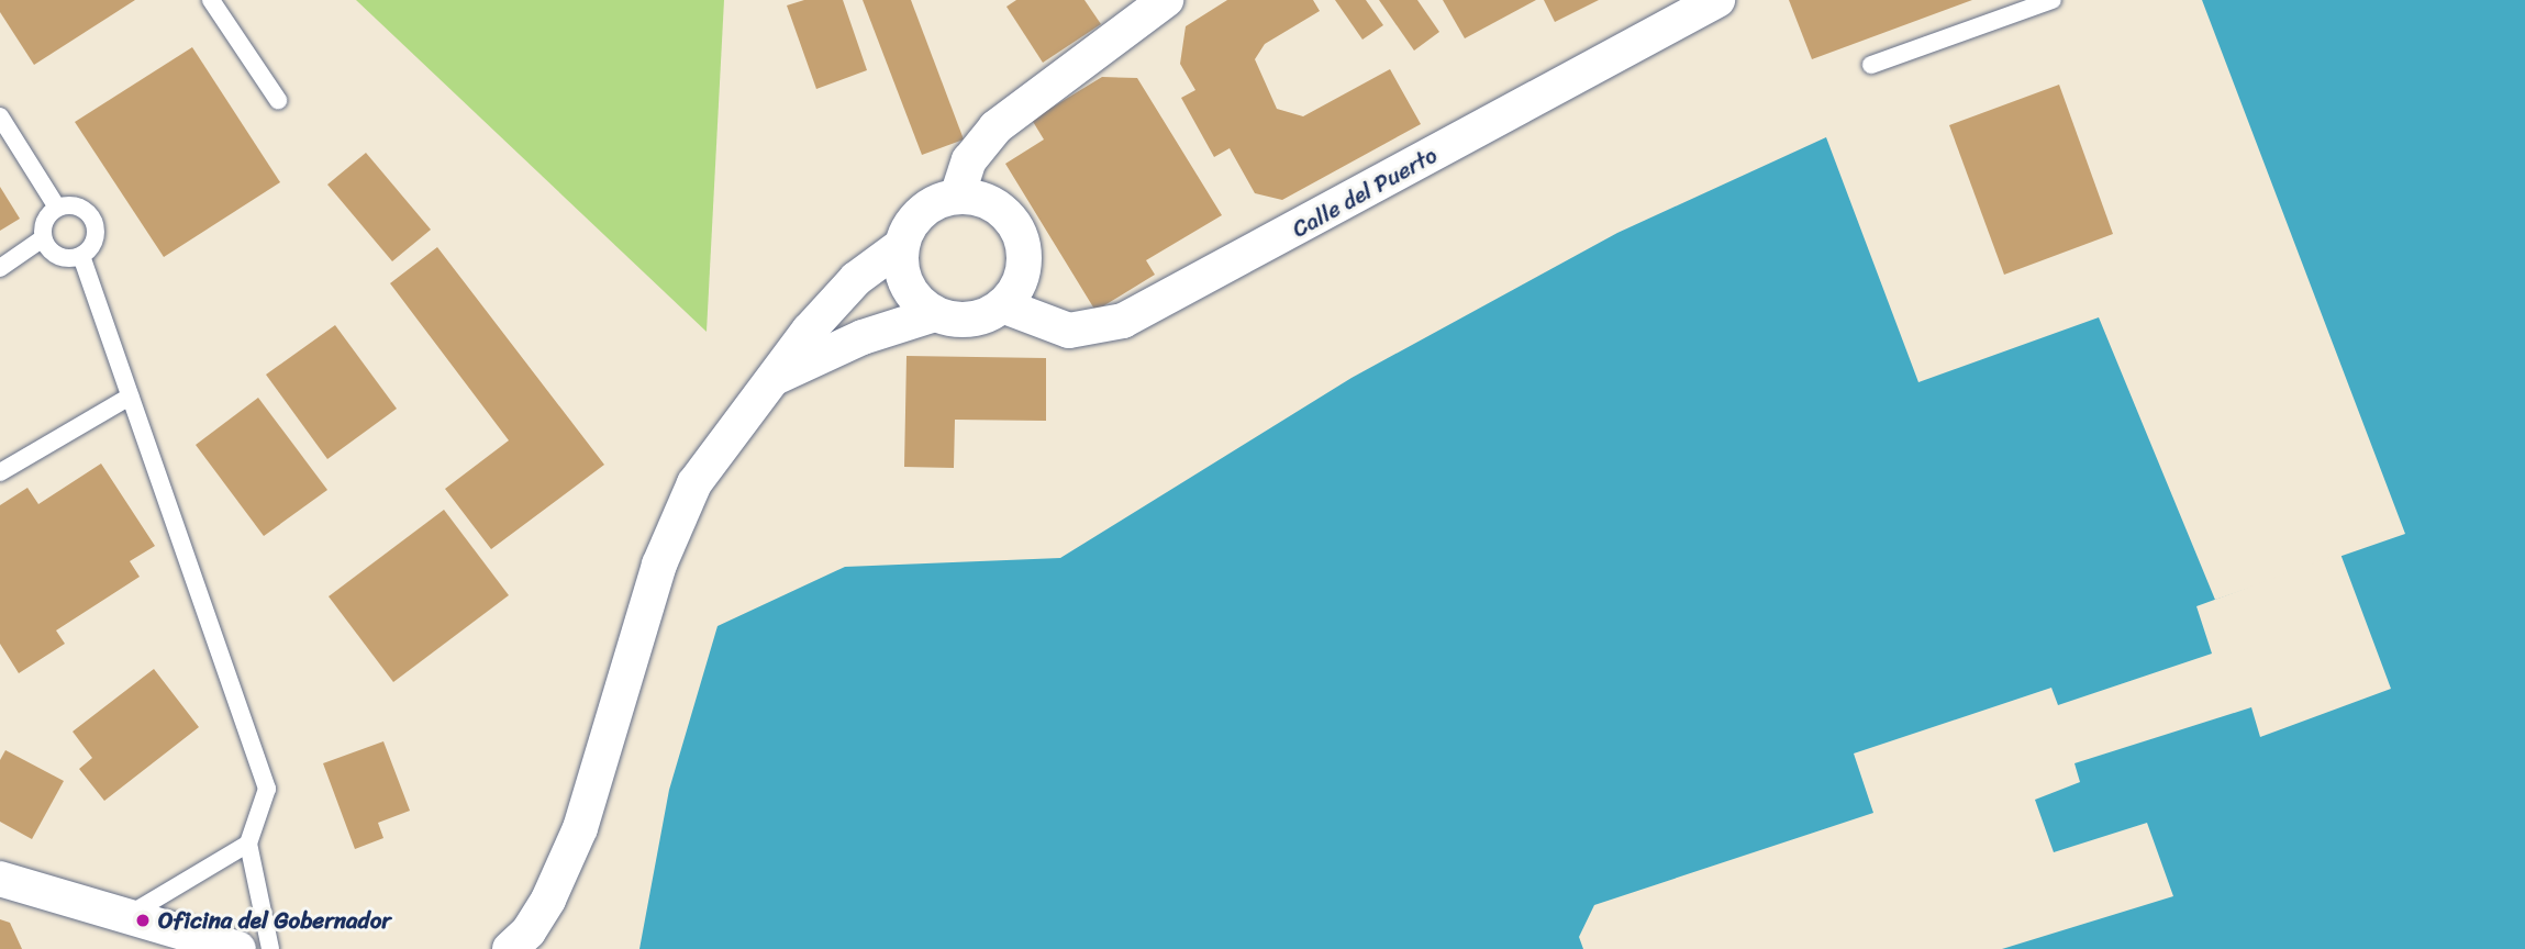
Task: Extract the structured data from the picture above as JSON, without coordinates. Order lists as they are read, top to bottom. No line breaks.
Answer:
{"streets":{"street":["Calle del Puerto"]},"places":["Oficina del Gobernador"]}
